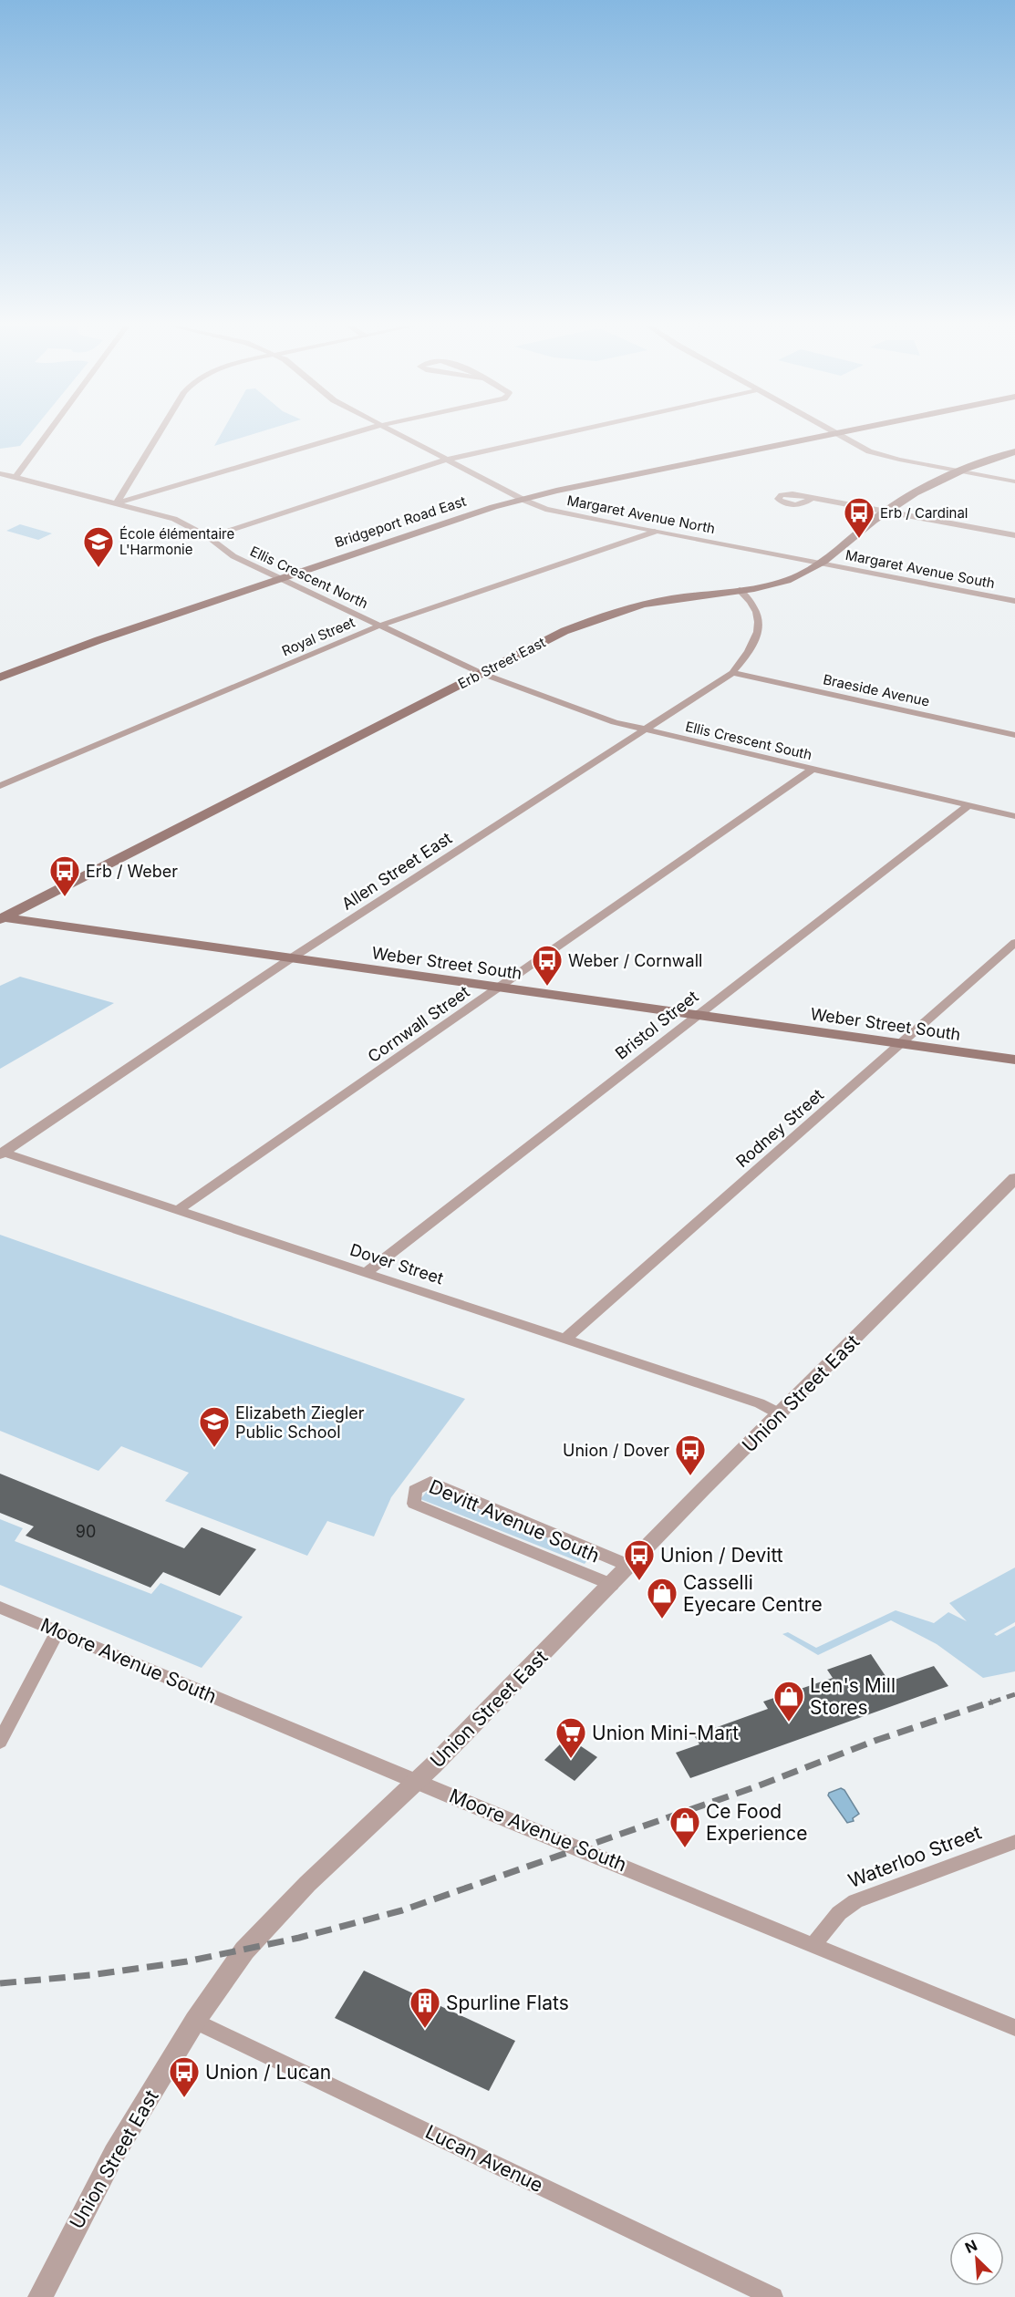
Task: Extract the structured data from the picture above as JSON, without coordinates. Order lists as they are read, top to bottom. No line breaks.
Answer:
{"streets":{"main road":["Bridgeport Road East","Erb Street East","Weber Street South"],"street":["Margaret Avenue North","Margaret Avenue South","Ellis Crescent North","Royal Street","Braeside Avenue","Ellis Crescent South","Allen Street East","Cornwall Street","Bristol Street","Rodney Street","Dover Street","Union Street East","Devitt Avenue South","Moore Avenue South","Waterloo Street","Lucan Avenue"]},"crossings":[["Margaret Avenue North","Bridgeport Road East"],["Margaret Avenue North","Margaret Avenue South"],["Margaret Avenue North","Royal Street"],["Margaret Avenue North","Erb Street East"],["Bridgeport Road East","Ellis Crescent North"],["Margaret Avenue South","Erb Street East"],["Ellis Crescent North","Royal Street"],["Ellis Crescent North","Erb Street East"],["Ellis Crescent North","Ellis Crescent South"],["Erb Street East","Ellis Crescent South"],["Erb Street East","Allen Street East"],["Erb Street East","Weber Street South"],["Braeside Avenue","Allen Street East"],["Ellis Crescent South","Allen Street East"],["Ellis Crescent South","Cornwall Street"],["Ellis Crescent South","Bristol Street"],["Allen Street East","Weber Street South"],["Allen Street East","Dover Street"],["Weber Street South","Cornwall Street"],["Weber Street South","Bristol Street"],["Weber Street South","Rodney Street"],["Cornwall Street","Dover Street"],["Bristol Street","Dover Street"],["Rodney Street","Dover Street"],["Dover Street","Union Street East"],["Union Street East","Devitt Avenue South"],["Union Street East","Moore Avenue South"],["Union Street East","Lucan Avenue"],["Moore Avenue South","Waterloo Street"]],"places":{"bus stop":["Erb / Cardinal","Erb / Weber","Weber / Cornwall","Union / Dover","Union / Devitt","Union / Lucan"],"school or university":["École élémentaire L'Harmonie","Elizabeth Ziegler Public School"],"shop":["Casselli Eyecare Centre","Len's Mill Stores","Ce Food Experience"],"supermarket":["Union Mini-Mart"],"building":["Spurline Flats"]},"house_numbers":["90"],"north":"top left"}
